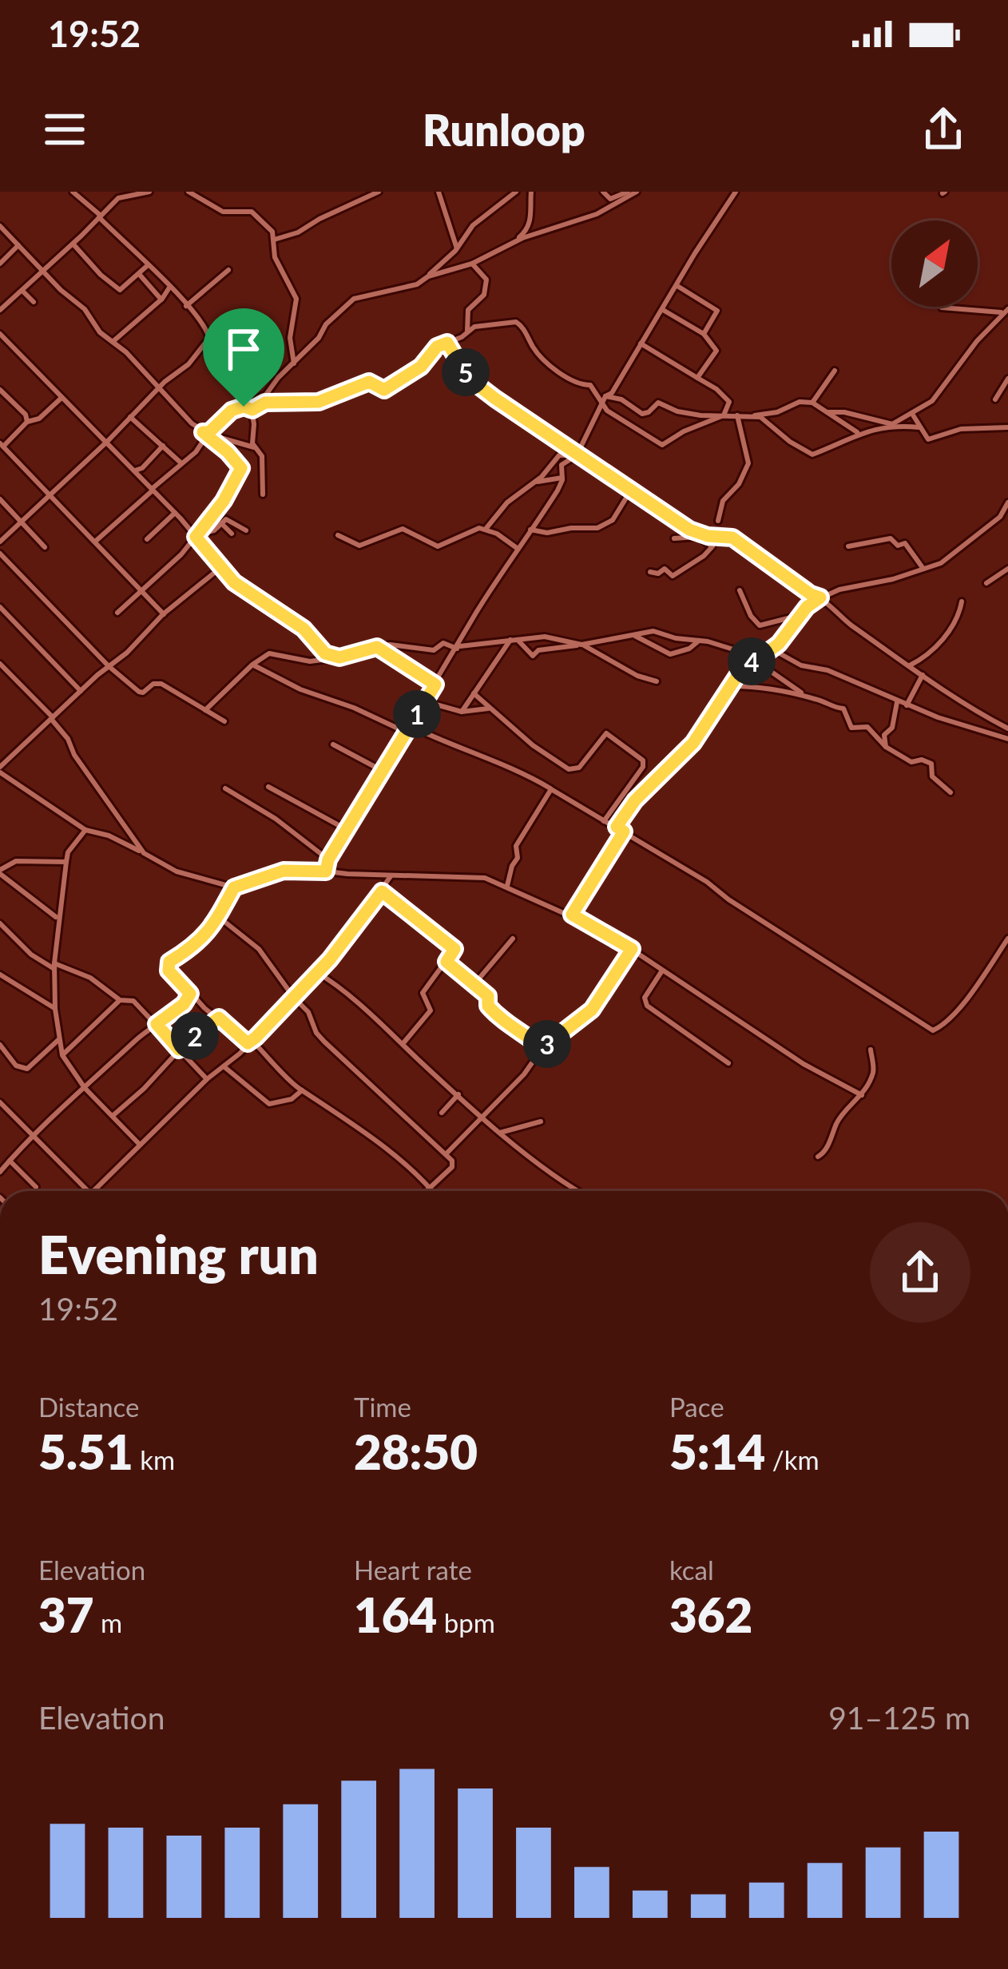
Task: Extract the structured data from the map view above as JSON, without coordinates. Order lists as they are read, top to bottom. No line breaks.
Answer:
{"north":"top right","page":{"status":"19:52","header":"Runloop","pins":["5","4","1","2","3"],"heading":["Evening run","19:52"],"stats":[["Distance","5.51 km"],["Time","28:50"],["Pace","5:14 /km"],["Elevation","37 m"],["Heart rate","164 bpm"],["kcal","362"]],"chart":["Elevation","91–125 m"]}}
